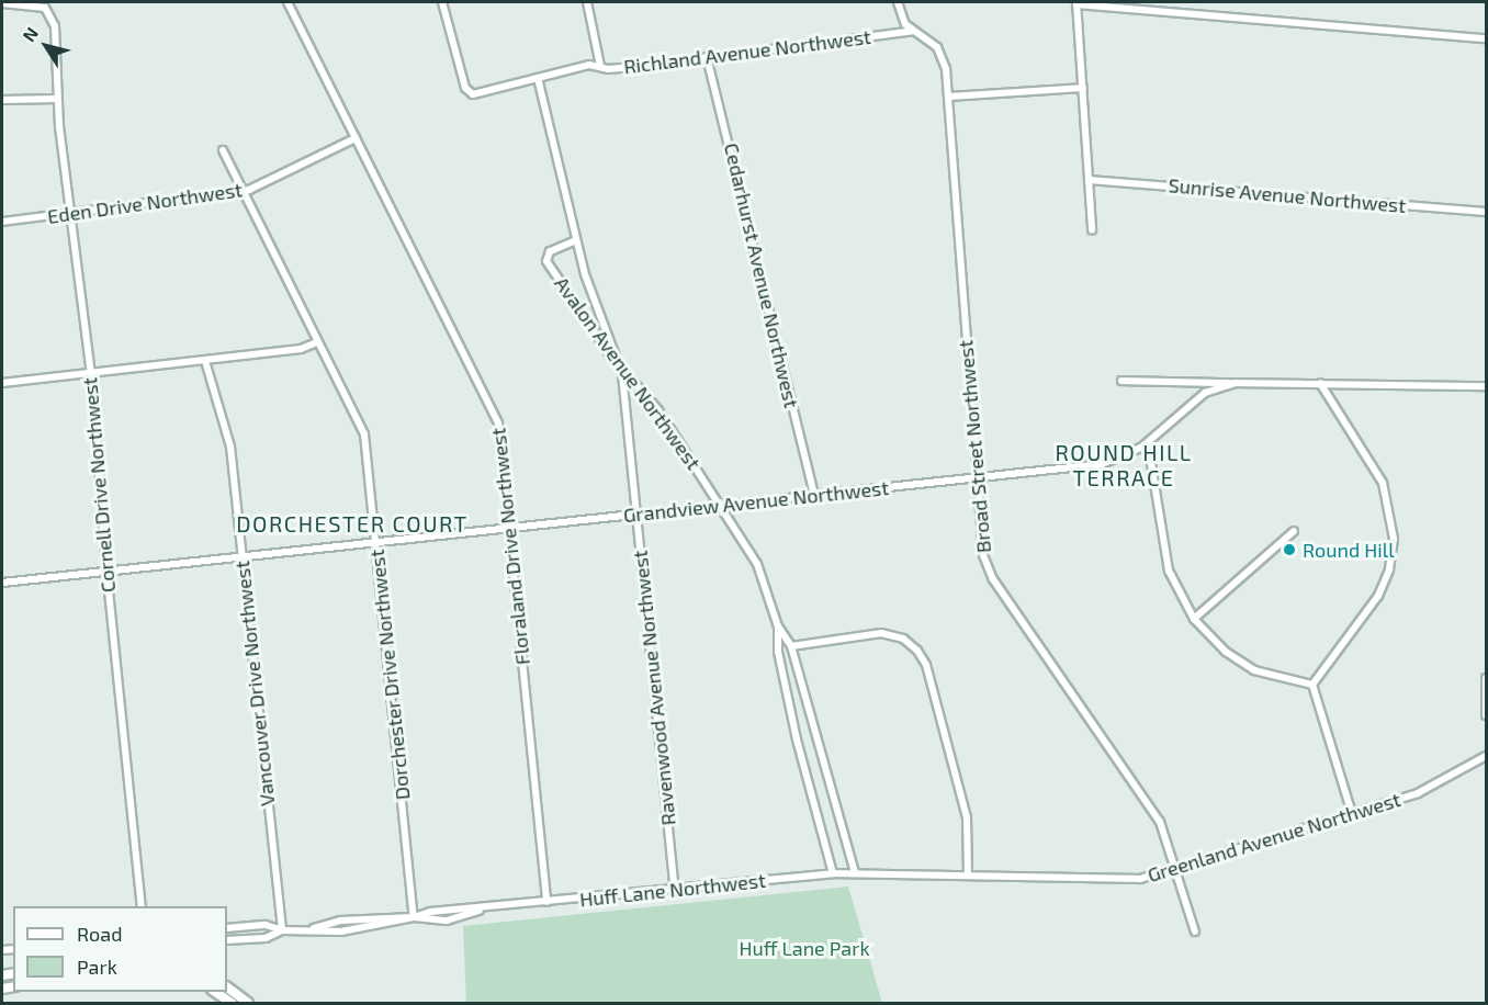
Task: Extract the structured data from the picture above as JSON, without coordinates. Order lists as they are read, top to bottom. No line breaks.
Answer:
{"streets":{"street":["Richland Avenue Northwest","Sunrise Avenue Northwest","Eden Drive Northwest","Cedarhurst Avenue Northwest","Avalon Avenue Northwest","Broad Street Northwest","Cornell Drive Northwest","Grandview Avenue Northwest","Floraland Drive Northwest","Dorchester Drive Northwest","Vancouver Drive Northwest","Ravenwood Avenue Northwest","Greenland Avenue Northwest","Huff Lane Northwest"]},"crossings":[["Richland Avenue Northwest","Cedarhurst Avenue Northwest"],["Richland Avenue Northwest","Broad Street Northwest"],["Eden Drive Northwest","Cornell Drive Northwest"],["Eden Drive Northwest","Floraland Drive Northwest"],["Eden Drive Northwest","Dorchester Drive Northwest"],["Cedarhurst Avenue Northwest","Grandview Avenue Northwest"],["Avalon Avenue Northwest","Grandview Avenue Northwest"],["Avalon Avenue Northwest","Ravenwood Avenue Northwest"],["Avalon Avenue Northwest","Greenland Avenue Northwest"],["Avalon Avenue Northwest","Huff Lane Northwest"],["Broad Street Northwest","Grandview Avenue Northwest"],["Broad Street Northwest","Greenland Avenue Northwest"],["Cornell Drive Northwest","Grandview Avenue Northwest"],["Grandview Avenue Northwest","Floraland Drive Northwest"],["Grandview Avenue Northwest","Dorchester Drive Northwest"],["Grandview Avenue Northwest","Vancouver Drive Northwest"],["Grandview Avenue Northwest","Ravenwood Avenue Northwest"],["Floraland Drive Northwest","Huff Lane Northwest"],["Dorchester Drive Northwest","Huff Lane Northwest"],["Vancouver Drive Northwest","Huff Lane Northwest"],["Ravenwood Avenue Northwest","Huff Lane Northwest"],["Greenland Avenue Northwest","Huff Lane Northwest"]],"districts":["ROUND HILL TERRACE","DORCHESTER COURT"],"parks":["Huff Lane Park"],"places":["Round Hill"],"legend":["Road","Park"],"north":"top left"}
